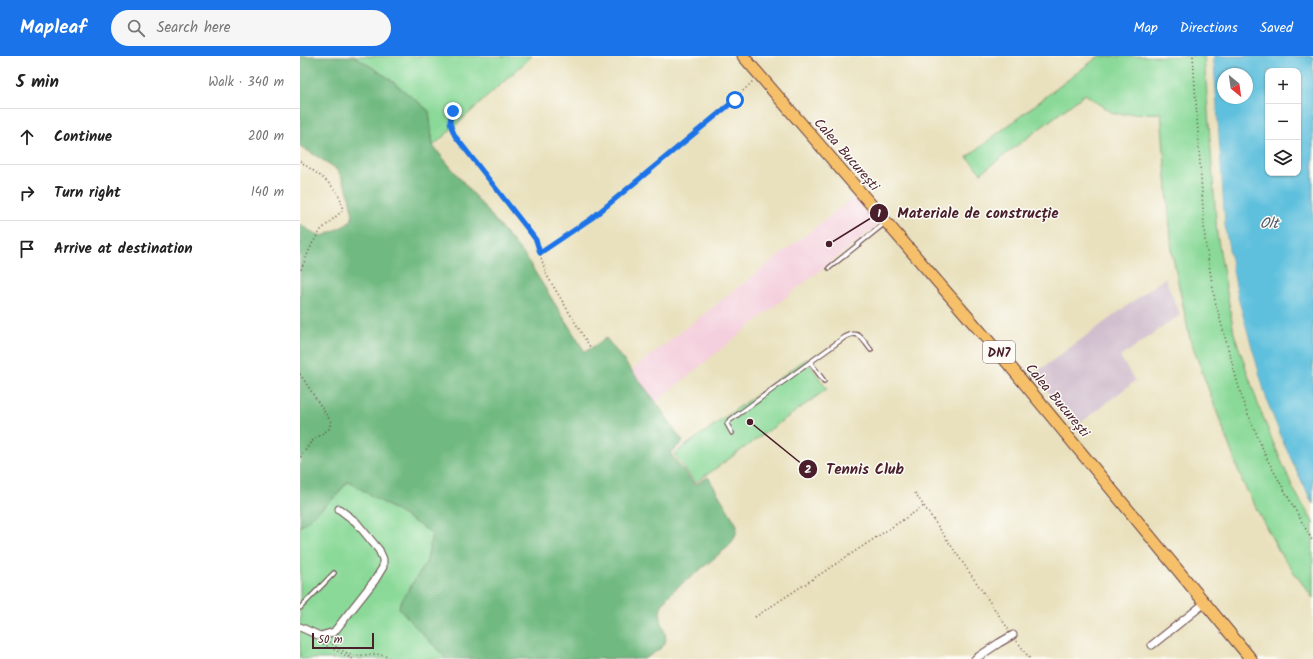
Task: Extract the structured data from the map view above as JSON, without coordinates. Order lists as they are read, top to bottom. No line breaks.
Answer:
{"streets":{"highway":["Calea București","DN7"]},"water":["Olt"],"places":["Materiale de construcție","Tennis Club"],"scale_bar":"50 m","north":"bottom right","page":{"header":"Mapleaf","search":"Search here","nav":["Map","Directions","Saved"],"heading":["5 min","Walk · 340 m"],"map_buttons":["+","−"],"list":[["Continue","200 m"],["Turn right","140 m"],"Arrive at destination"],"scale":"50 m"}}
